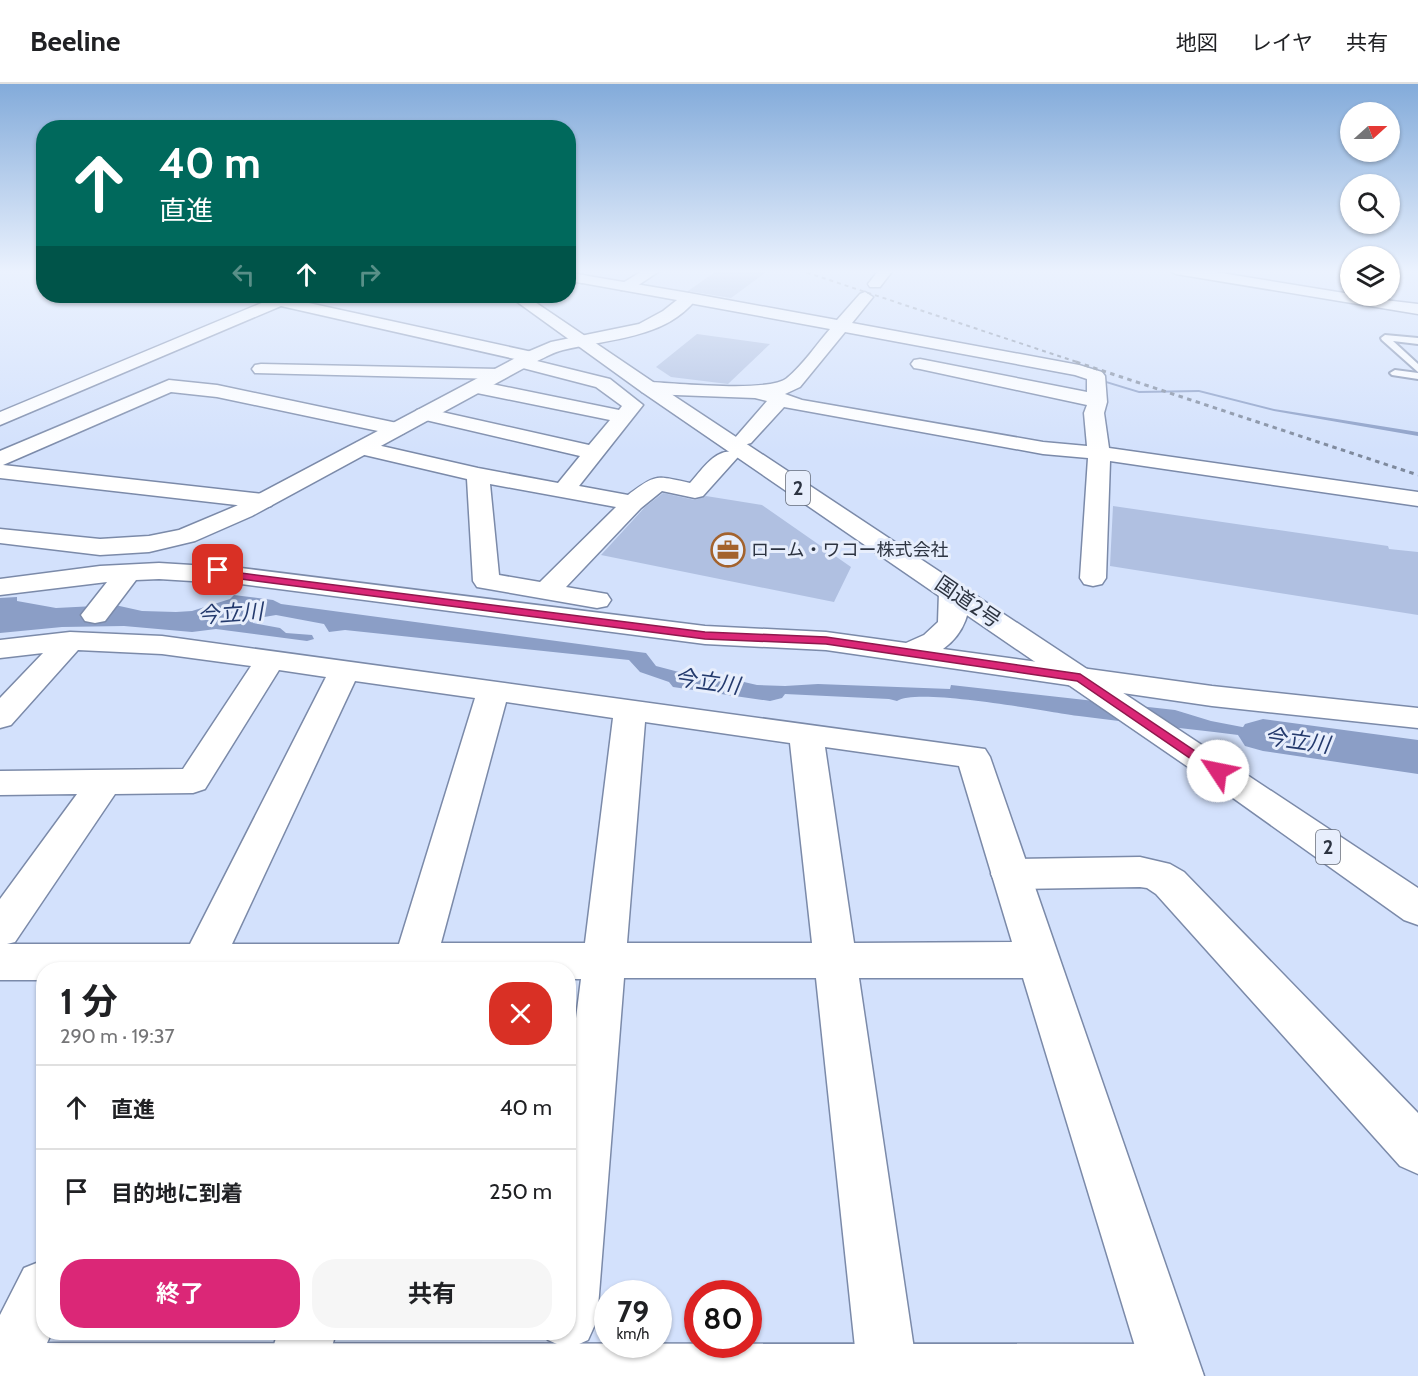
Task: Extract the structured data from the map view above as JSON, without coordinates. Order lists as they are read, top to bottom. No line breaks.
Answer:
{"streets":{"main road":["2","国道2号"]},"water":["今立川"],"places":{"office":["ローム・ワコー株式会社"]},"north":"right","page":{"header":"Beeline","nav":["地図","レイヤ","共有"],"turn":["40 m","直進"],"heading":["1 分","290 m · 19:37"],"list":[{"name":"直進","value":"40 m"},{"name":"目的地に到着","value":"250 m"}],"buttons":["終了","共有"],"speed":"79 km/h","limit":"80"}}
